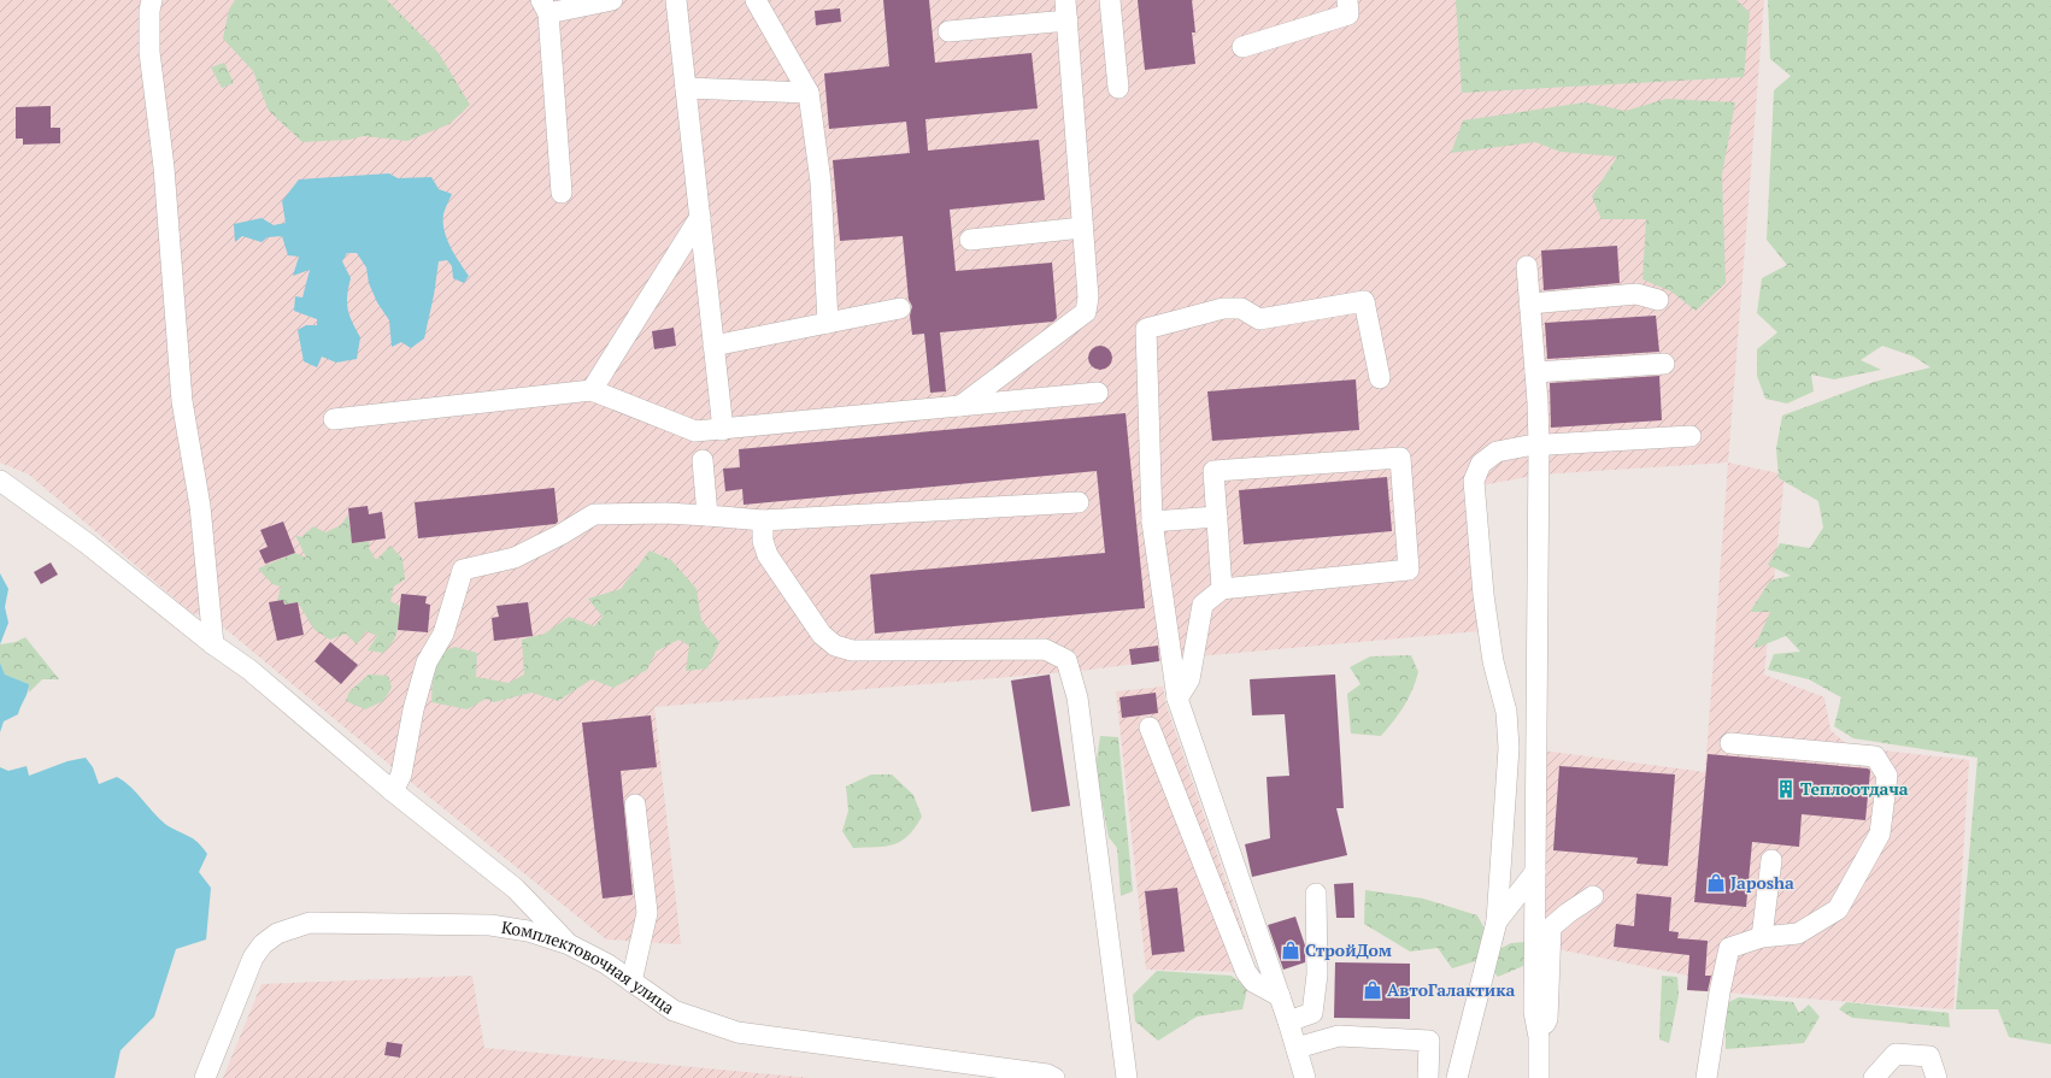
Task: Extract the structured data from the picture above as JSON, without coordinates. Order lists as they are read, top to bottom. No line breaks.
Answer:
{"streets":{"street":["Комплектовочная улица"]},"places":{"building":["Теплоотдача"],"shop":["Japosha","СтройДом","АвтоГалактика"]}}
